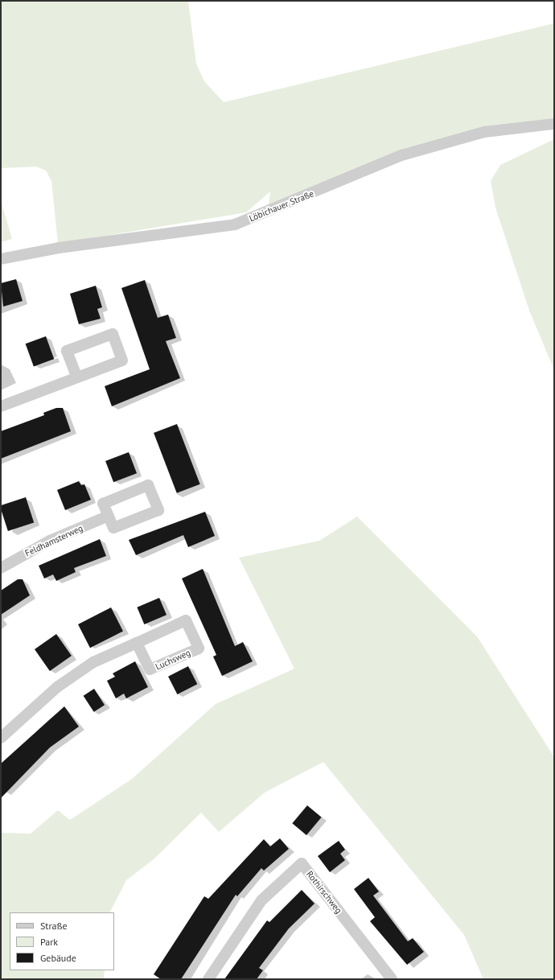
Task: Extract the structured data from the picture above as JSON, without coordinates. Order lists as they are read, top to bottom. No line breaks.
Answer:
{"streets":{"street":["Löbichauer Straße","Feldhamsterweg","Luchsweg","Rothirschweg"]},"legend":["Straße","Park","Gebäude"]}
